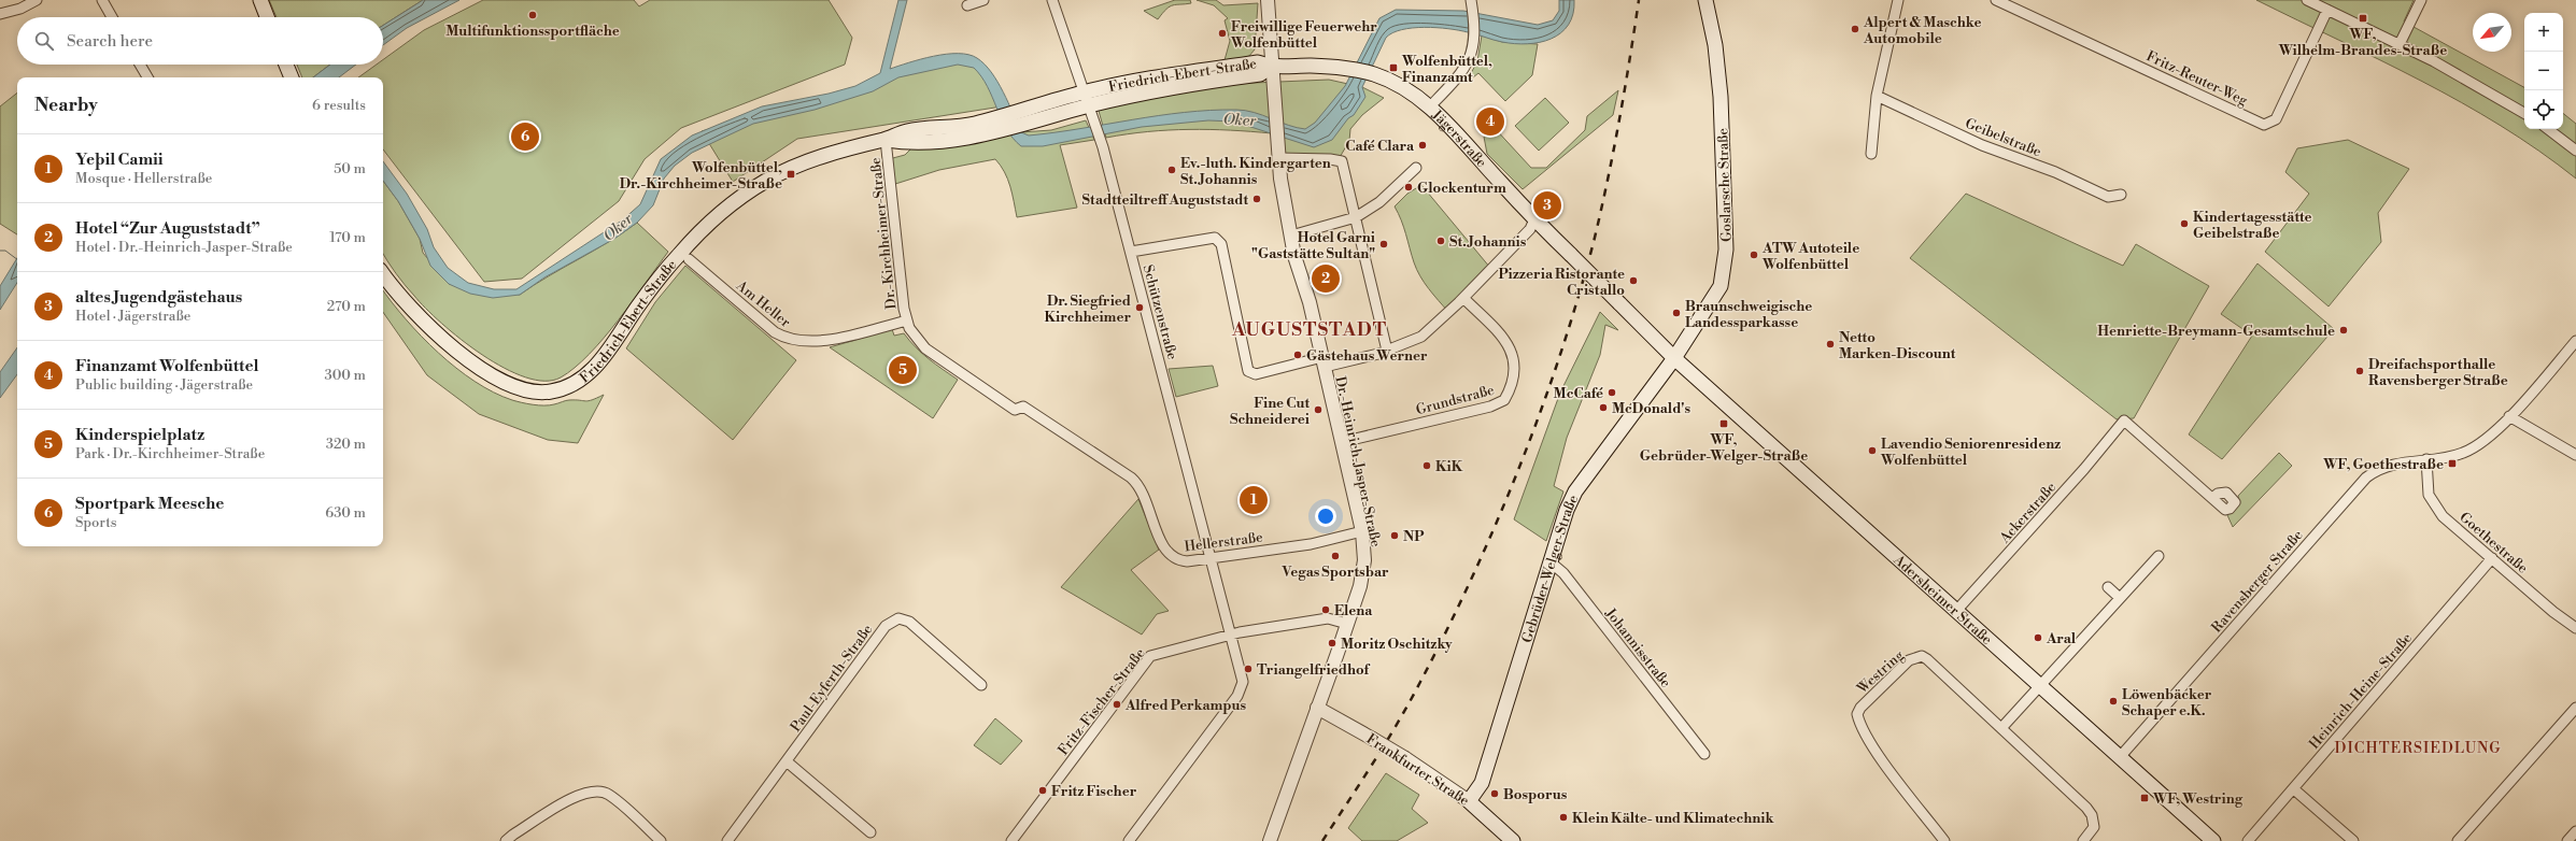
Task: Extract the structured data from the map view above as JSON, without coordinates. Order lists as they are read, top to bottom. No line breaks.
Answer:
{"streets":{"main road":["Friedrich-Ebert-Straße","Jägerstraße","Goslarsche Straße","Gebrüder-Welger-Straße","Adersheimer Straße","Frankfurter Straße"],"street":["Fritz-Reuter-Weg","Geibelstraße","Dr.-Kirchheimer-Straße","Am Heller","Schützenstraße","Grundstraße","Dr.-Heinrich-Jasper-Straße","Ackerstraße","Hellerstraße","Goethestraße","Ravensberger Straße","Johannisstraße","Westring","Paul-Eyferth-Straße","Heinrich-Heine-Straße","Fritz-Fischer-Straße"]},"crossings":[["Friedrich-Ebert-Straße","Jägerstraße"],["Friedrich-Ebert-Straße","Dr.-Kirchheimer-Straße"],["Friedrich-Ebert-Straße","Schützenstraße"],["Friedrich-Ebert-Straße","Dr.-Heinrich-Jasper-Straße"],["Jägerstraße","Goslarsche Straße"],["Jägerstraße","Dr.-Heinrich-Jasper-Straße"],["Jägerstraße","Gebrüder-Welger-Straße"],["Jägerstraße","Adersheimer Straße"],["Goslarsche Straße","Gebrüder-Welger-Straße"],["Goslarsche Straße","Adersheimer Straße"],["Dr.-Kirchheimer-Straße","Am Heller"],["Dr.-Kirchheimer-Straße","Hellerstraße"],["Schützenstraße","Hellerstraße"],["Schützenstraße","Fritz-Fischer-Straße"],["Grundstraße","Dr.-Heinrich-Jasper-Straße"],["Dr.-Heinrich-Jasper-Straße","Hellerstraße"],["Dr.-Heinrich-Jasper-Straße","Fritz-Fischer-Straße"],["Dr.-Heinrich-Jasper-Straße","Frankfurter Straße"],["Ackerstraße","Adersheimer Straße"],["Goethestraße","Ravensberger Straße"],["Goethestraße","Heinrich-Heine-Straße"],["Gebrüder-Welger-Straße","Adersheimer Straße"],["Gebrüder-Welger-Straße","Johannisstraße"],["Gebrüder-Welger-Straße","Frankfurter Straße"],["Ravensberger Straße","Adersheimer Straße"]],"districts":["AUGUSTSTADT","DICHTERSIEDLUNG"],"water":["Oker"],"places":{"other":["Multifunktionssportfläche","Alpert & Maschke Automobile","Freiwillige Feuerwehr Wolfenbüttel","Café Clara","Ev.-luth. Kindergarten St. Johannis","Glockenturm","Stadtteiltreff Auguststadt","Kindertagesstätte Geibelstraße","St. Johannis","Hotel Garni \"Gaststätte Sultan\"","ATW Autoteile Wolfenbüttel","Pizzeria Ristorante Cristallo","Dr. Siegfried Kirchheimer","Braunschweigische Landessparkasse","Henriette-Breymann-Gesamtschule","Netto Marken-Discount","Gästehaus Werner","Dreifachsporthalle Ravensberger Straße","McCafé","McDonald's","Fine Cut Schneiderei","Lavendio Seniorenresidenz Wolfenbüttel","KiK","NP","Vegas Sportsbar","Elena","Aral","Moritz Oschitzky","Triangelfriedhof","Löwenbäcker Schaper e.K.","Alfred Perkampus","Fritz Fischer","Bosporus","Klein Kälte- und Klimatechnik"],"transit":["WF, Wilhelm-Brandes-Straße","Wolfenbüttel, Finanzamt","Wolfenbüttel, Dr.-Kirchheimer-Straße","WF, Gebrüder-Welger-Straße","WF, Goethestraße","WF, Westring"]},"north":"bottom left","page":{"map_buttons":["+","−"],"search":"Search here","heading":["Nearby","6 results"],"pins":["4","6","3","2","5","1"],"list":[{"mark":"1","name":"Yeþil Camii","note":"Mosque · Hellerstraße","value":"50 m"},{"mark":"2","name":"Hotel “Zur Auguststadt”","note":"Hotel · Dr.-Heinrich-Jasper-Straße","value":"170 m"},{"mark":"3","name":"altes Jugendgästehaus","note":"Hotel · Jägerstraße","value":"270 m"},{"mark":"4","name":"Finanzamt Wolfenbüttel","note":"Public building · Jägerstraße","value":"300 m"},{"mark":"5","name":"Kinderspielplatz","note":"Park · Dr.-Kirchheimer-Straße","value":"320 m"},{"mark":"6","name":"Sportpark Meesche","note":"Sports","value":"630 m"}]}}
